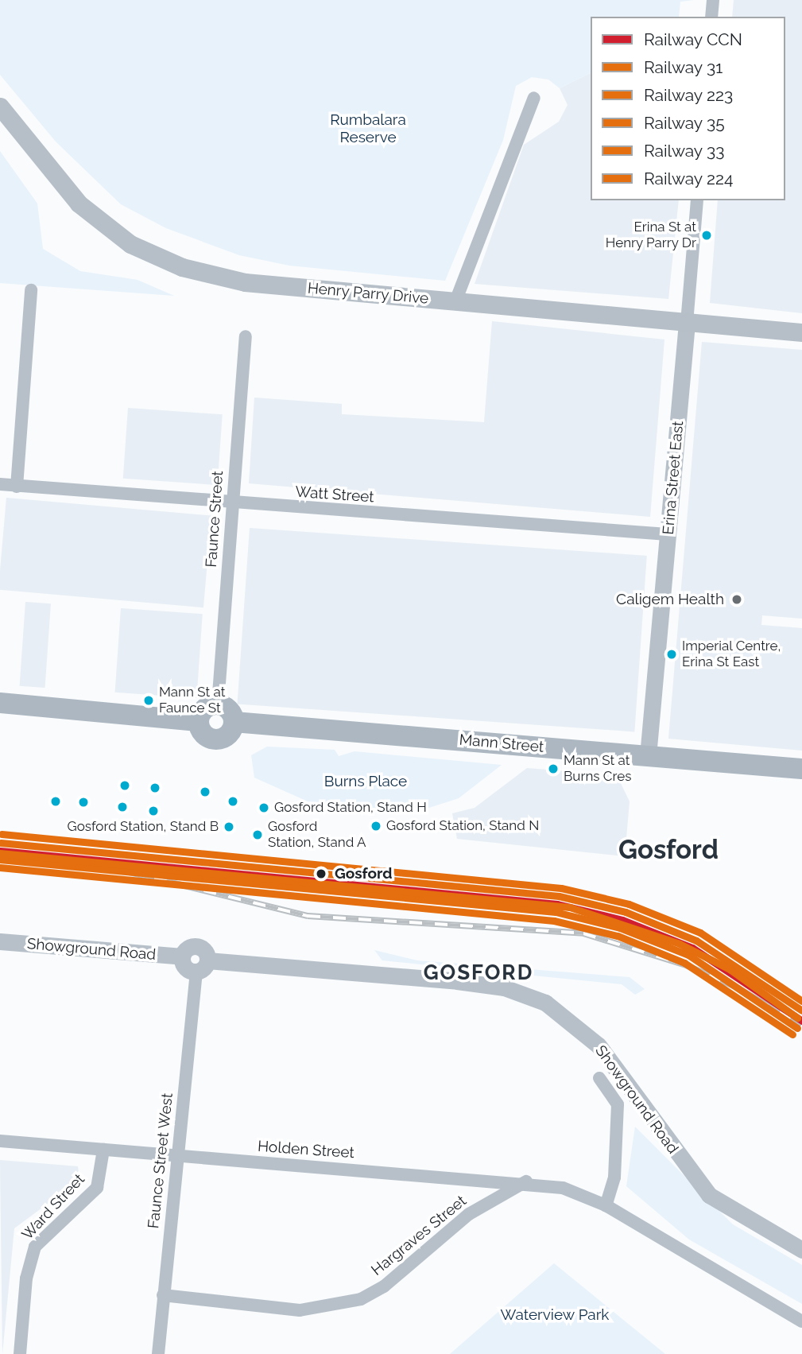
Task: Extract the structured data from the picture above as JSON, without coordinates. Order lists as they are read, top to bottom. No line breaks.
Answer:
{"streets":{"main road":["Henry Parry Drive","Mann Street"],"street":["Erina Street East","Watt Street","Faunce Street","Showground Road","Holden Street","Faunce Street West","Ward Street","Hargraves Street"]},"crossings":[["Henry Parry Drive","Erina Street East"],["Erina Street East","Watt Street"],["Erina Street East","Mann Street"],["Watt Street","Faunce Street"],["Faunce Street","Mann Street"],["Showground Road","Faunce Street West"],["Holden Street","Faunce Street West"],["Holden Street","Ward Street"],["Holden Street","Hargraves Street"],["Faunce Street West","Hargraves Street"]],"districts":["Gosford","GOSFORD"],"parks":["Rumbalara Reserve","Burns Place","Waterview Park"],"places":["Erina St at Henry Parry Dr","Caligem Health","Imperial Centre, Erina St East","Mann St at Faunce St","Mann St at Burns Cres","Gosford Station, Stand H","Gosford Station, Stand N","Gosford Station, Stand B","Gosford Station, Stand A","Gosford"],"lines":["rail line 33","rail line 223","rail line CCN","rail line 224","rail line 31","rail line 35"],"legend":["Railway CCN","Railway 31","Railway 223","Railway 35","Railway 33","Railway 224"]}
